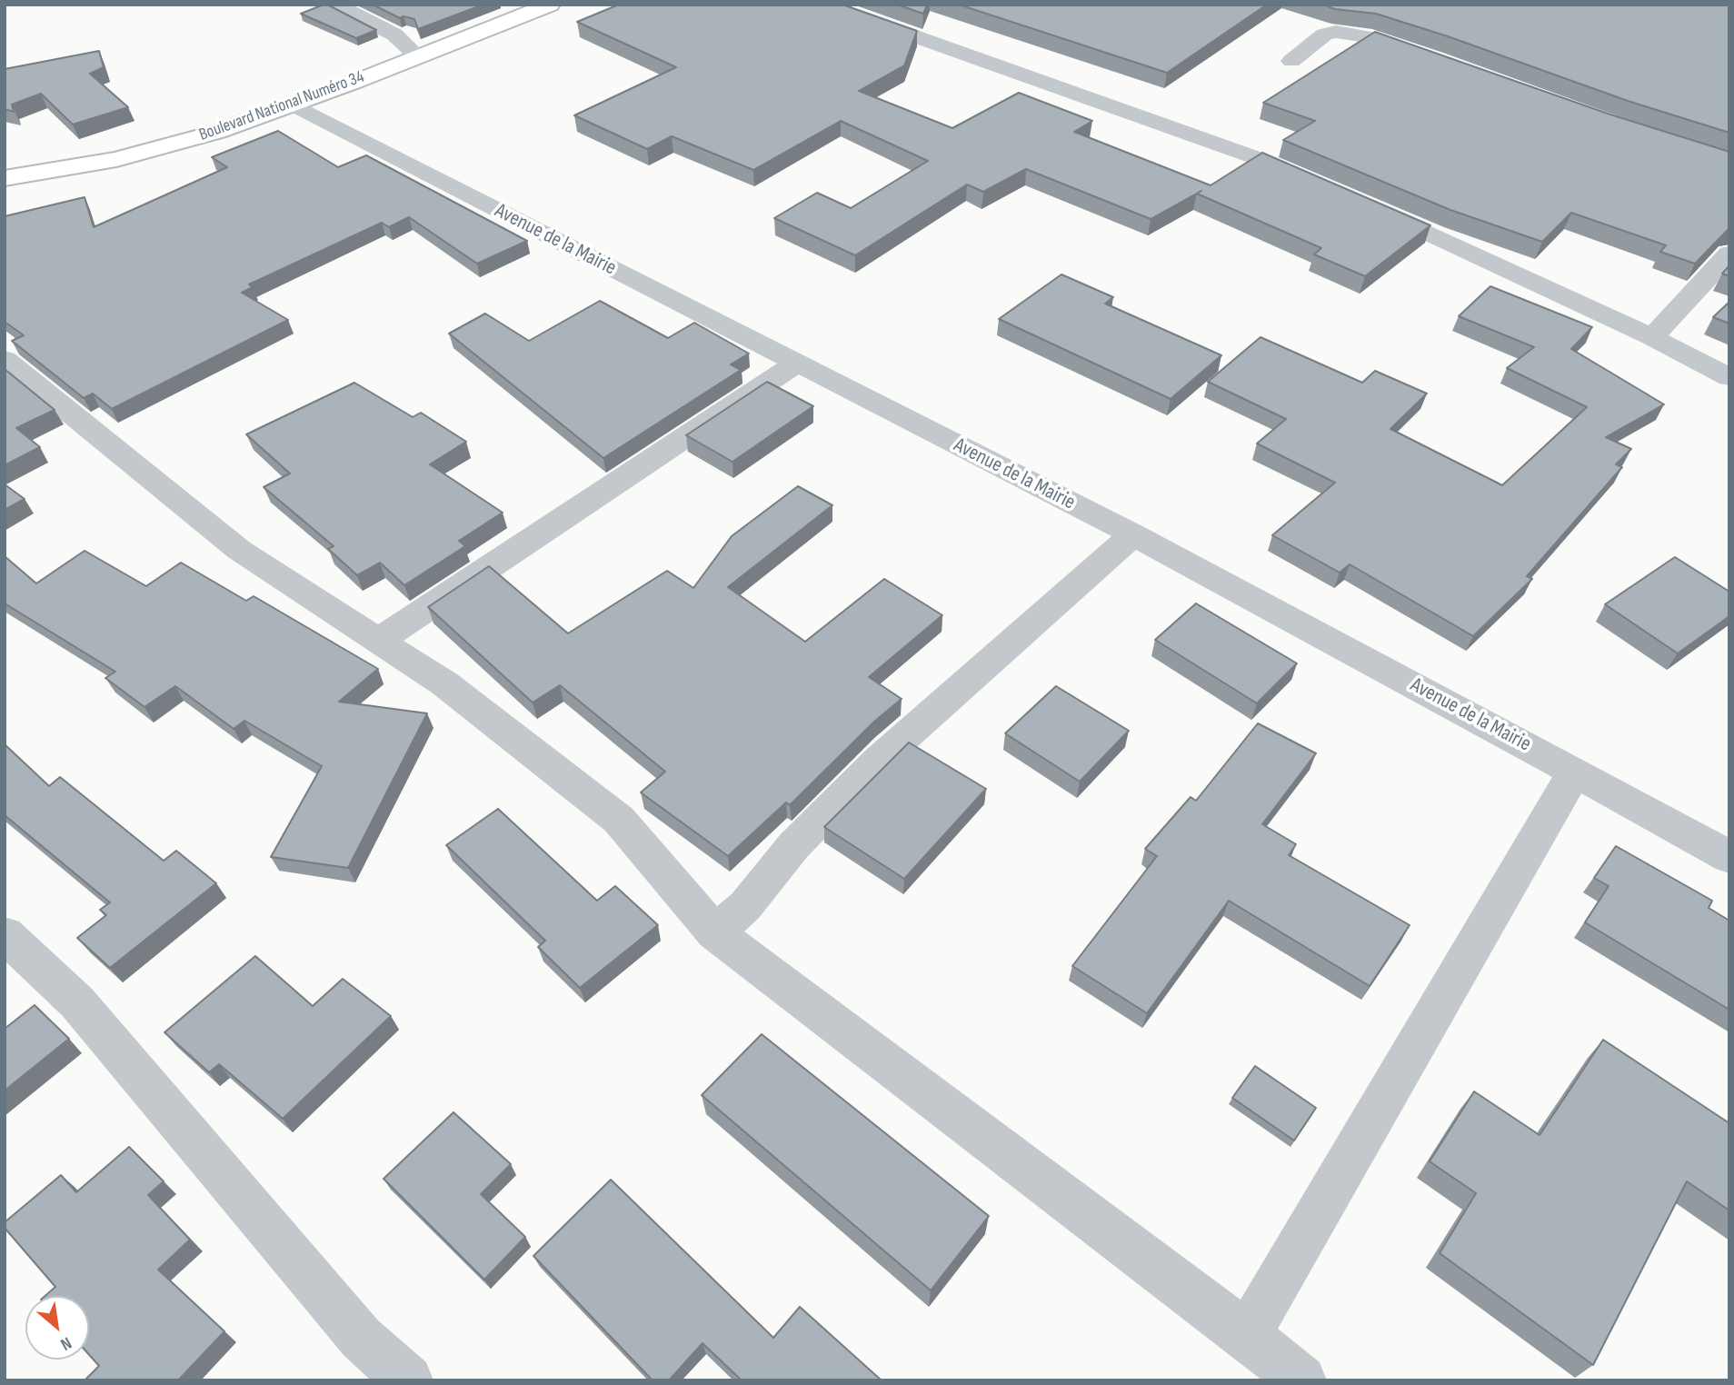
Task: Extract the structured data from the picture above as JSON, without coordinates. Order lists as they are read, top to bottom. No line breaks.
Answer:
{"streets":{"main road":["Boulevard National Numéro 34"],"street":["Avenue de la Mairie"]},"crossings":[["Boulevard National Numéro 34","Avenue de la Mairie"]],"north":"bottom right"}
